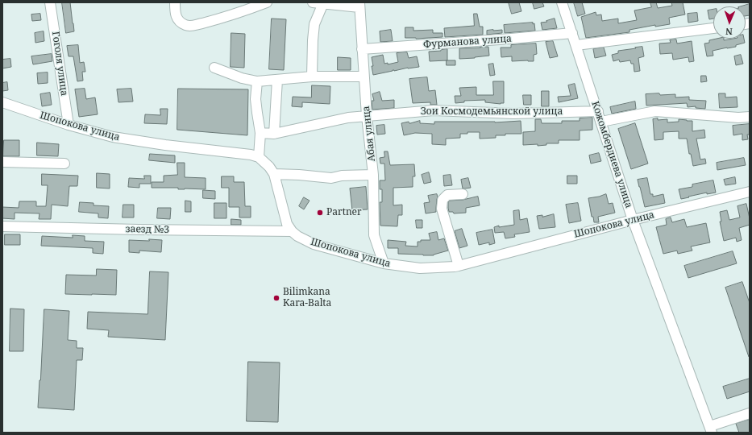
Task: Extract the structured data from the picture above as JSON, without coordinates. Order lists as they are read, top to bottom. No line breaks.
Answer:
{"streets":{"street":["Фурманова улица","Гоголя улица","Зои Космодемьянской улица","Шопокова улица","Абая улица","Кожомбердиева улица","заезд №3"]},"crossings":[["Фурманова улица","Абая улица"],["Фурманова улица","Кожомбердиева улица"],["Гоголя улица","Шопокова улица"],["Зои Космодемьянской улица","Абая улица"],["Зои Космодемьянской улица","Кожомбердиева улица"],["Шопокова улица","Абая улица"],["Шопокова улица","Кожомбердиева улица"],["Шопокова улица","заезд №3"]],"places":["Partner","Bilimkana Kara-Balta"],"north":"bottom"}
